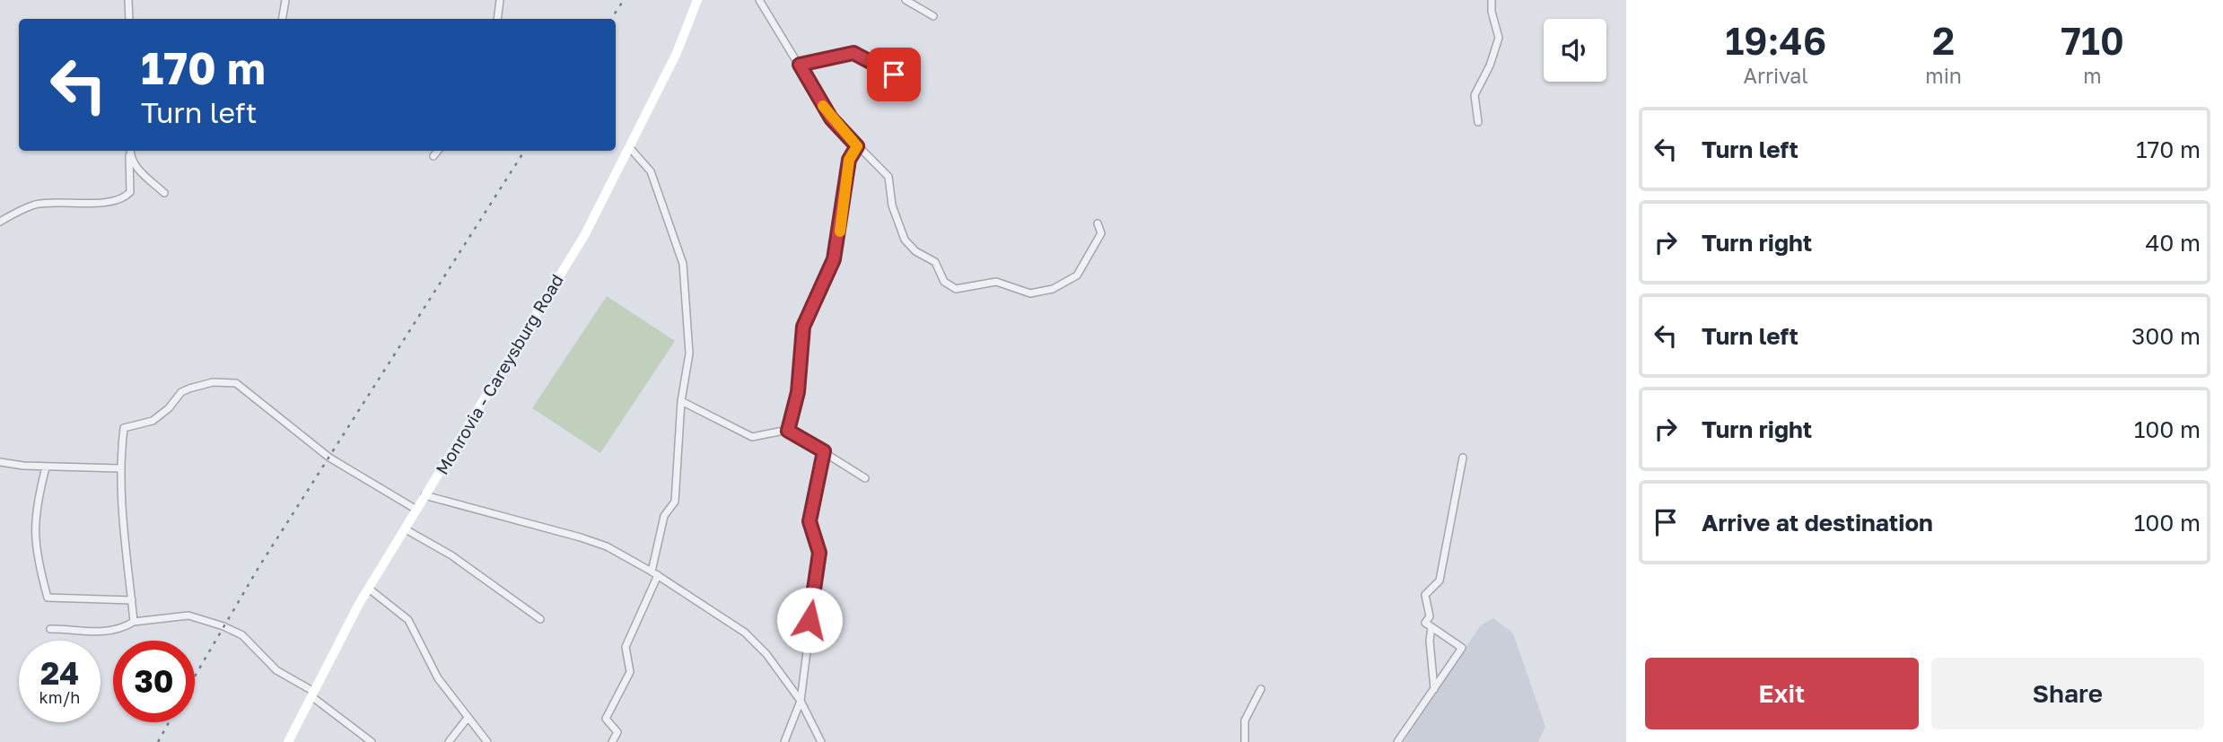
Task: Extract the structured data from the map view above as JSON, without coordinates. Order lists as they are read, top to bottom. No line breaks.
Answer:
{"streets":{"main road":["Monrovia - Careysburg Road"]},"page":{"eta":["19:46","Arrival","2","min","710","m"],"turn":["170 m","Turn left"],"list":[{"name":"Turn left","value":"170 m"},{"name":"Turn right","value":"40 m"},{"name":"Turn left","value":"300 m"},{"name":"Turn right","value":"100 m"},{"name":"Arrive at destination","value":"100 m"}],"speed":"24 km/h","limit":"30","buttons":["Exit","Share"]}}
